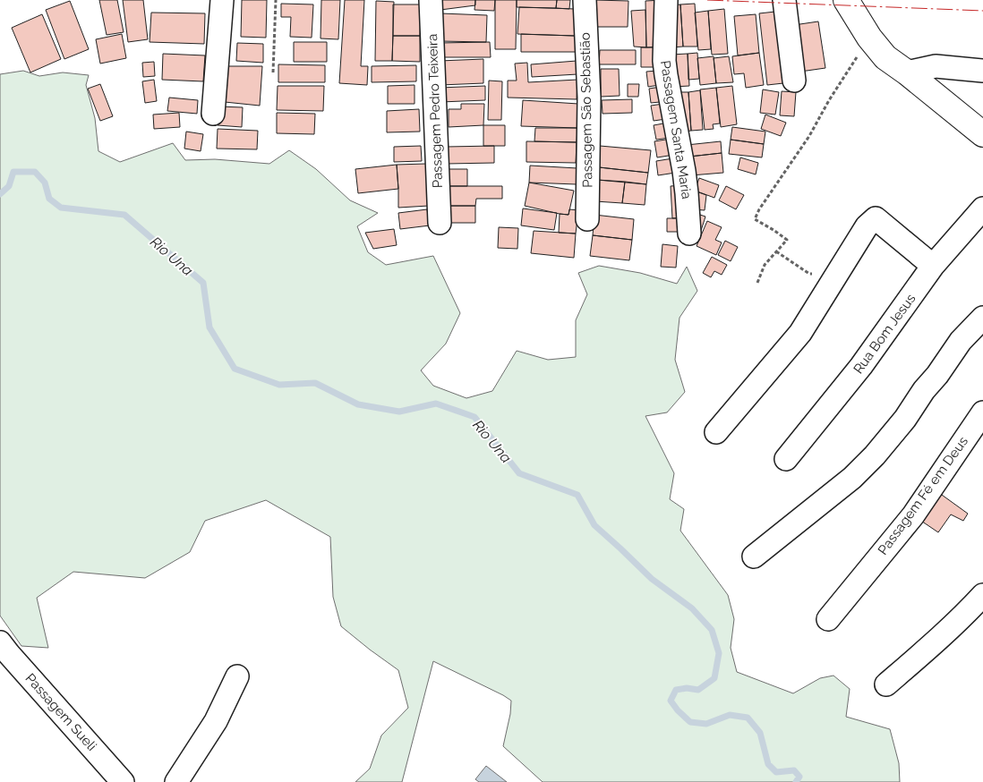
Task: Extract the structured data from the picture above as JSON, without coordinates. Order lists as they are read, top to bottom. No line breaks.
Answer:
{"streets":{"street":["Passagem São Sebastião","Passagem Pedro Teixeira","Passagem Santa Maria","Rua Bom Jesus","Passagem Fé em Deus","Passagem Sueli"]},"water":["Rio Una"]}
